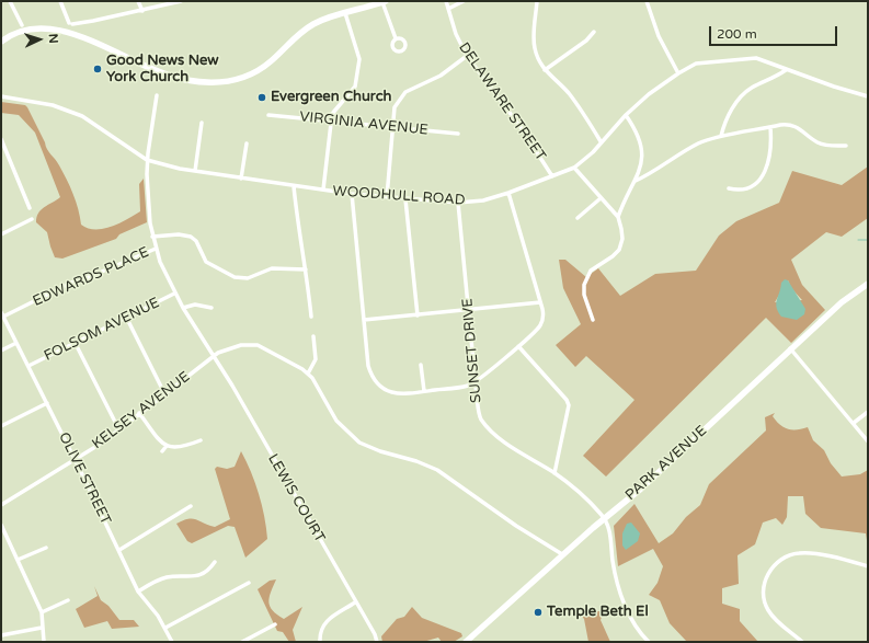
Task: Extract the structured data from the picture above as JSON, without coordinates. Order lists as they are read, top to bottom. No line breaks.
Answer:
{"streets":{"main road":["PARK AVENUE"],"street":["DELAWARE STREET","VIRGINIA AVENUE","WOODHULL ROAD","EDWARDS PLACE","FOLSOM AVENUE","SUNSET DRIVE","KELSEY AVENUE","OLIVE STREET","LEWIS COURT"]},"crossings":[["DELAWARE STREET","WOODHULL ROAD"],["WOODHULL ROAD","SUNSET DRIVE"],["WOODHULL ROAD","LEWIS COURT"],["EDWARDS PLACE","OLIVE STREET"],["EDWARDS PLACE","LEWIS COURT"],["FOLSOM AVENUE","OLIVE STREET"],["FOLSOM AVENUE","LEWIS COURT"],["SUNSET DRIVE","PARK AVENUE"],["KELSEY AVENUE","OLIVE STREET"],["KELSEY AVENUE","LEWIS COURT"]],"places":["Good News New York Church","Evergreen Church","Temple Beth El"],"scale_bar":"200 m","north":"right"}
